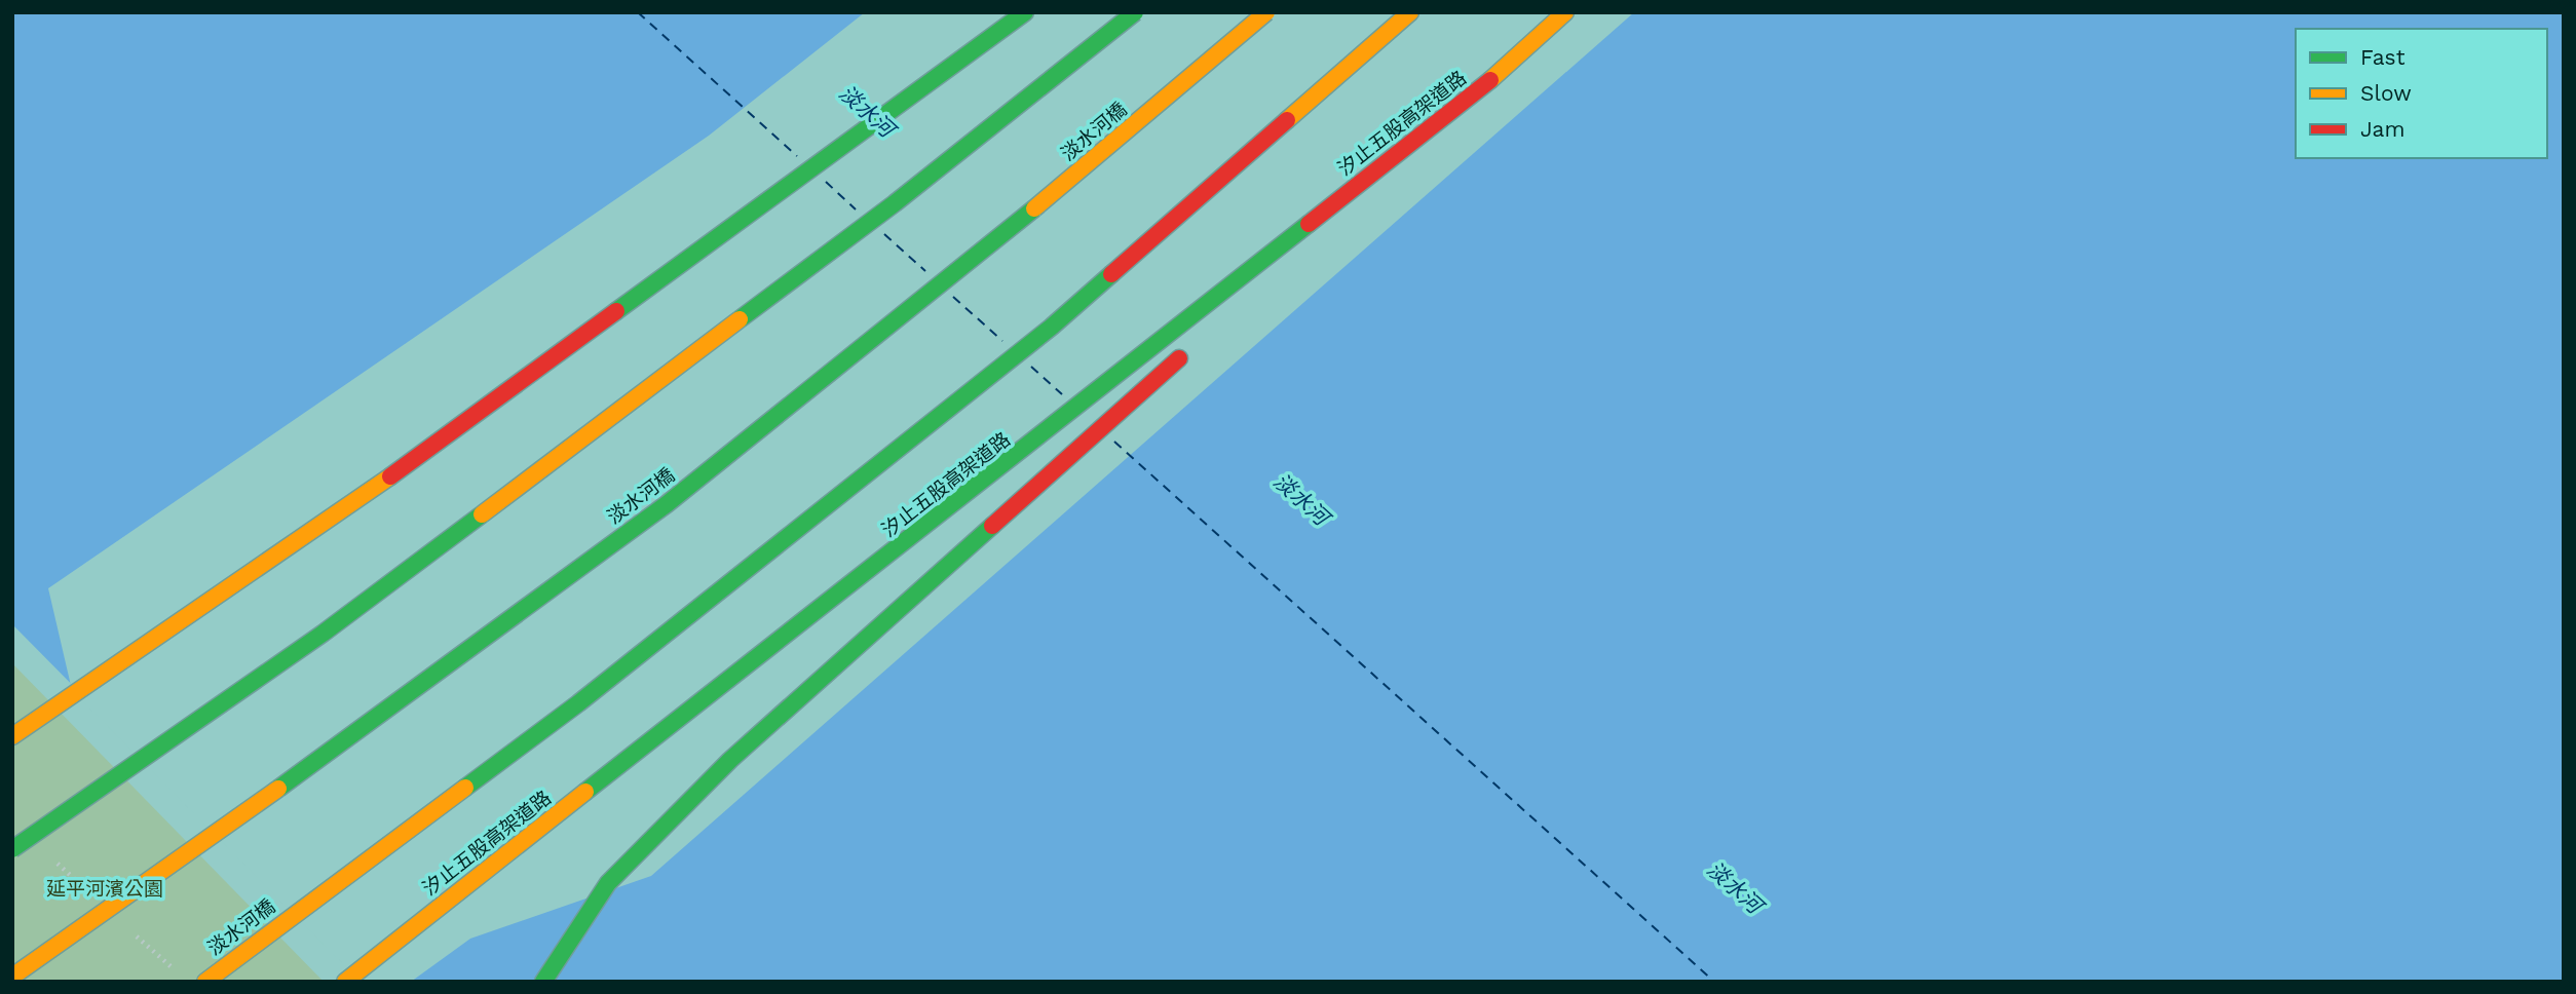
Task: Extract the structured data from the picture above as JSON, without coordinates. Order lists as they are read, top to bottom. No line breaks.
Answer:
{"streets":{"highway":["汐止五股高架道路","淡水河橋"]},"water":["淡水河"],"parks":["延平河濱公園"],"legend":["Fast","Slow","Jam"]}
